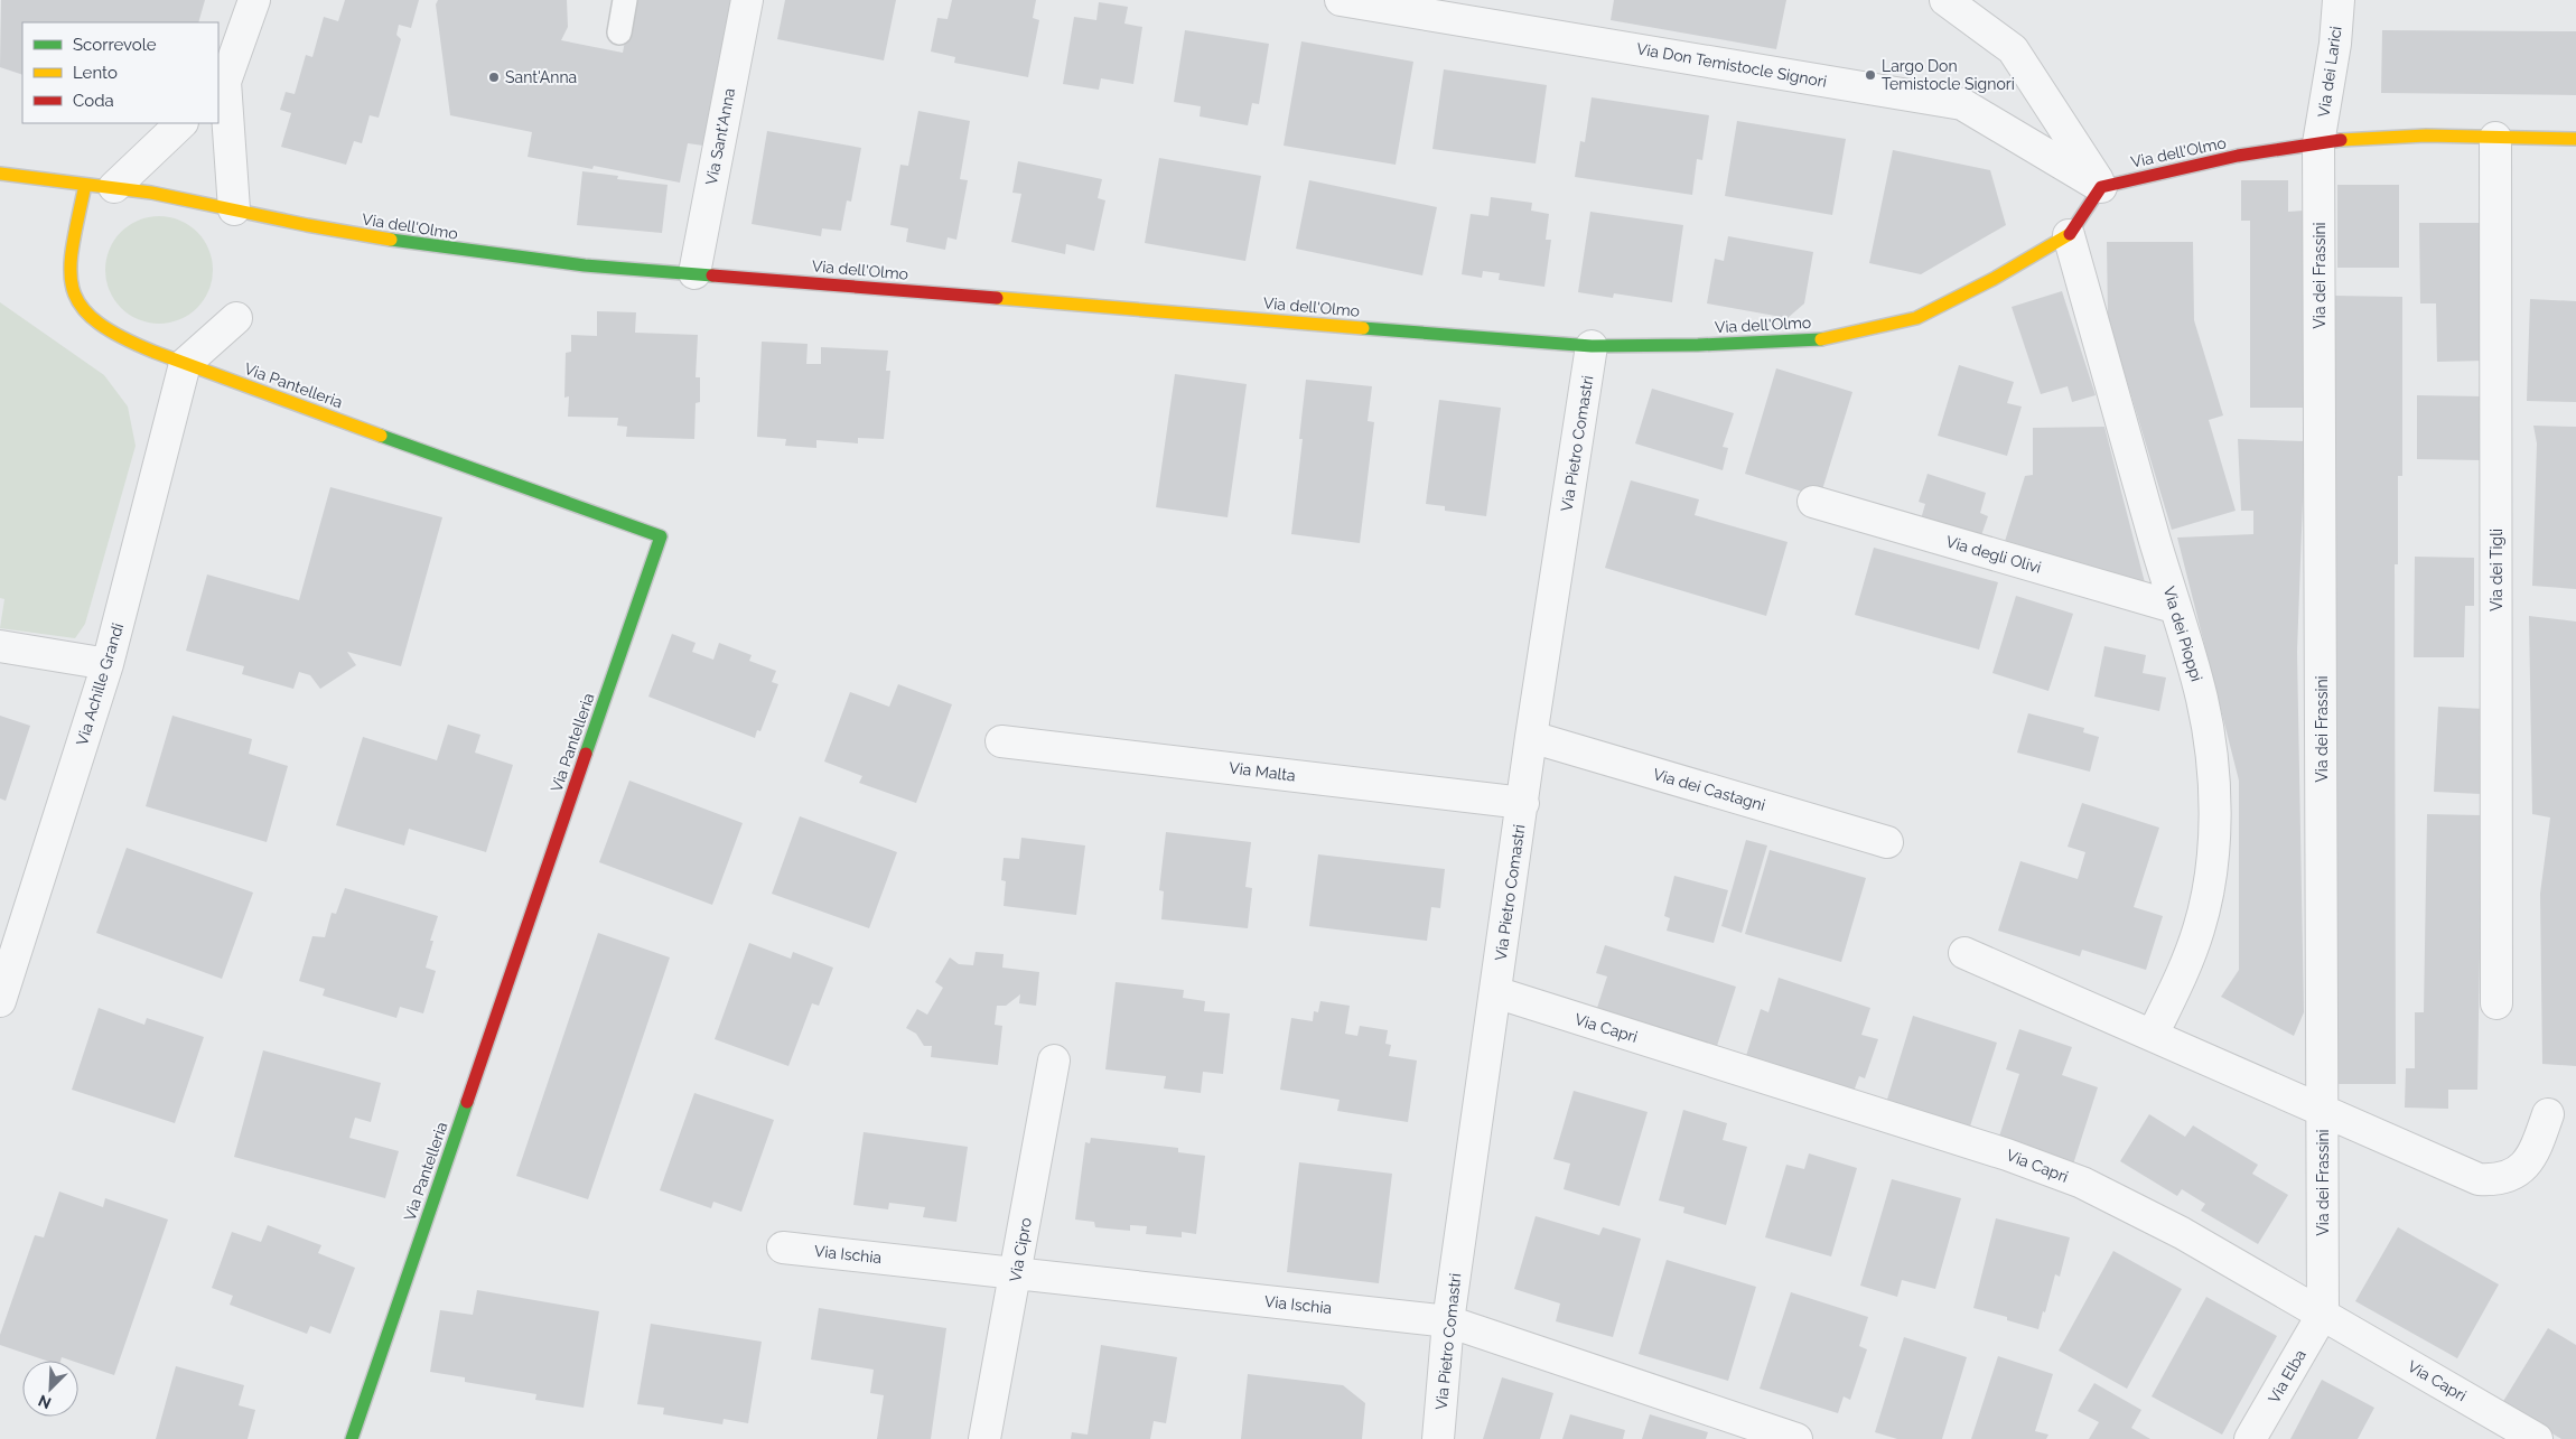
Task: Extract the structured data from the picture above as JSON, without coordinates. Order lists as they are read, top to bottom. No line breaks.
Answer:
{"streets":{"street":["Via Don Temistocle Signori","Via dei Larici","Via Sant'Anna","Via dell'Olmo","Via dei Frassini","Via Pantelleria","Via Pietro Comastri","Via degli Olivi","Via dei Tigli","Via dei Pioppi","Via Achille Grandi","Via Malta","Via dei Castagni","Via Capri","Via Cipro","Via Ischia","Via Elba"]},"crossings":[["Via Don Temistocle Signori","Via dell'Olmo"],["Via dei Larici","Via dell'Olmo"],["Via dei Larici","Via dei Frassini"],["Via Sant'Anna","Via dell'Olmo"],["Via dell'Olmo","Via dei Frassini"],["Via dell'Olmo","Via Pietro Comastri"],["Via dell'Olmo","Via dei Tigli"],["Via dell'Olmo","Via dei Pioppi"],["Via dei Frassini","Via Capri"],["Via dei Frassini","Via Elba"],["Via Pantelleria","Via Achille Grandi"],["Via Pietro Comastri","Via Malta"],["Via Pietro Comastri","Via dei Castagni"],["Via Pietro Comastri","Via Capri"],["Via Pietro Comastri","Via Ischia"],["Via degli Olivi","Via dei Pioppi"],["Via Capri","Via Elba"],["Via Cipro","Via Ischia"]],"places":["Largo Don Temistocle Signori","Sant'Anna"],"legend":["Scorrevole","Lento","Coda"],"north":"bottom left"}
